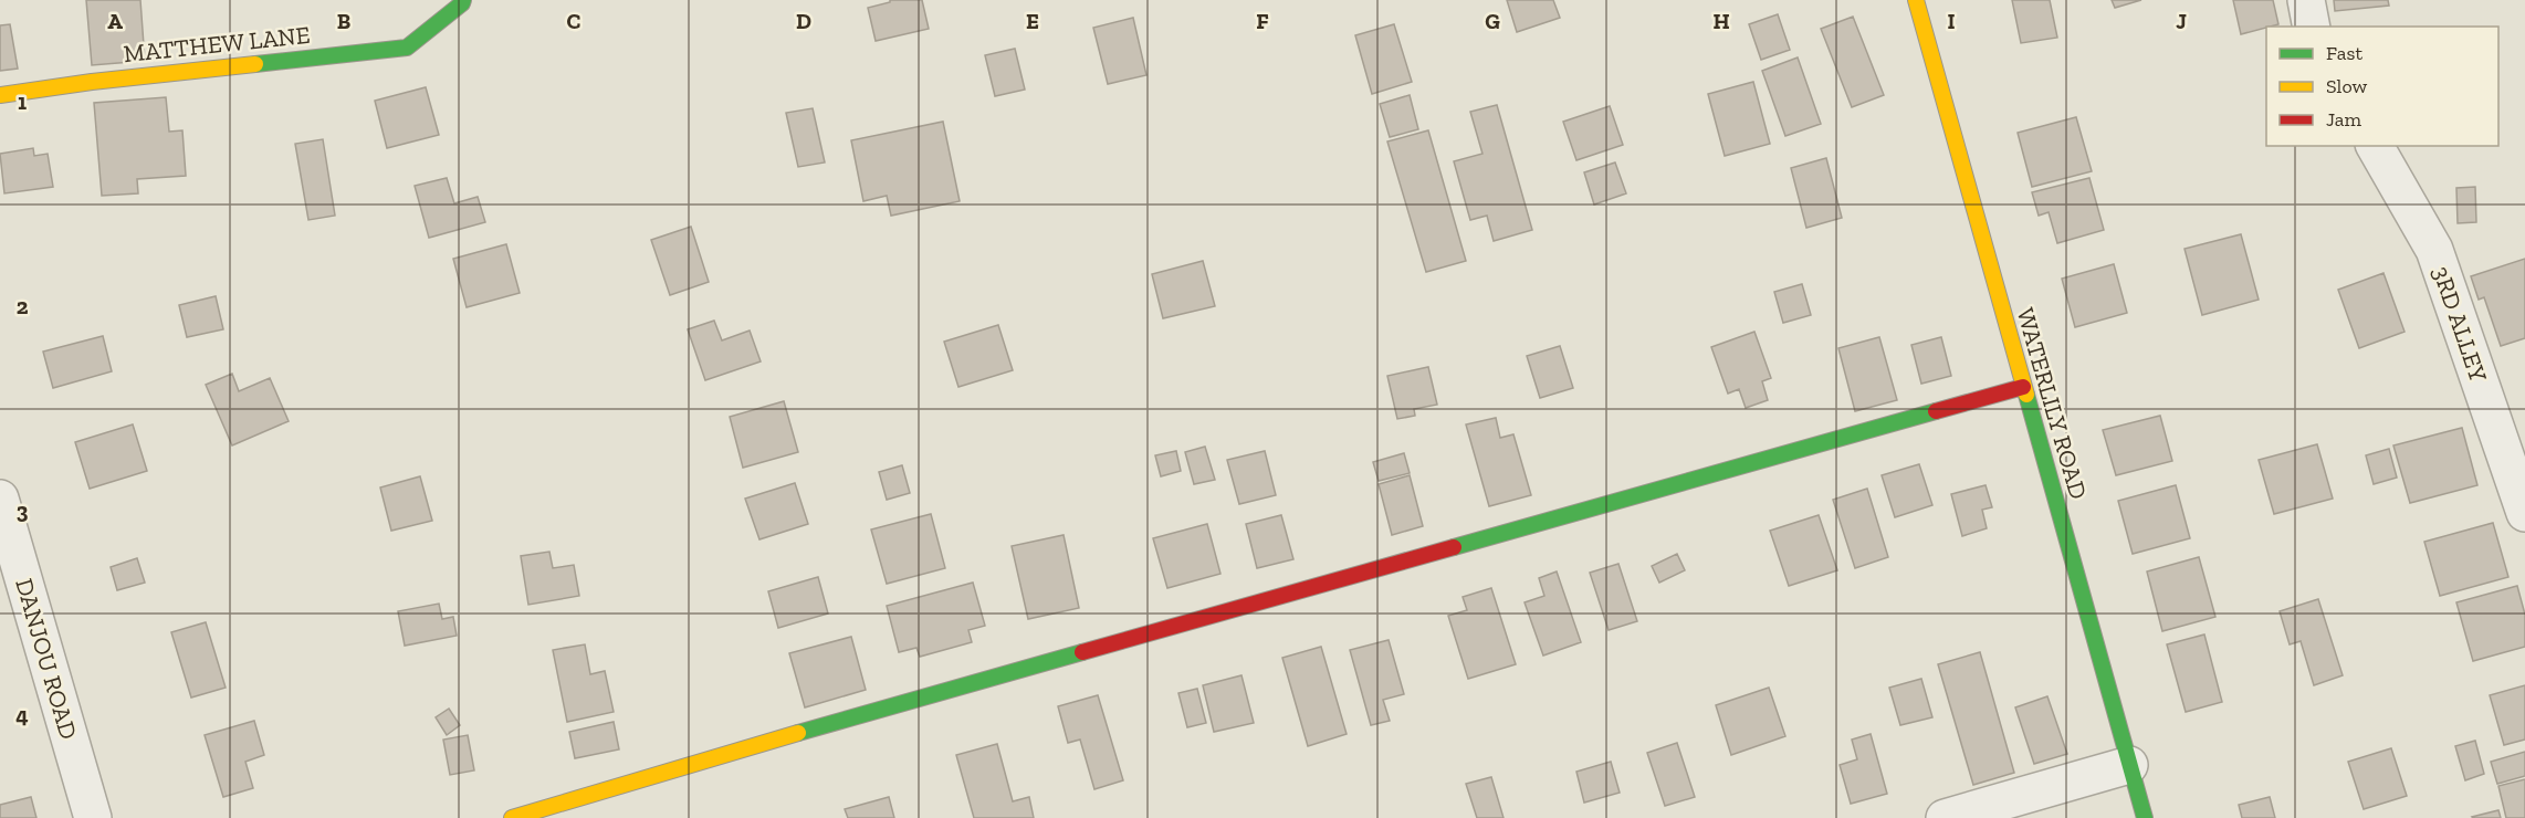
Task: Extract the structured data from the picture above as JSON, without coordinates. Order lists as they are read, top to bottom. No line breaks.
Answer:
{"streets":{"street":["MATTHEW LANE","3RD ALLEY","WATERLILY ROAD","DANJOU ROAD"]},"legend":["Fast","Slow","Jam"],"grid":{"columns":["A","B","C","D","E","F","G","H","I","J"],"rows":["1","2","3","4"]}}
